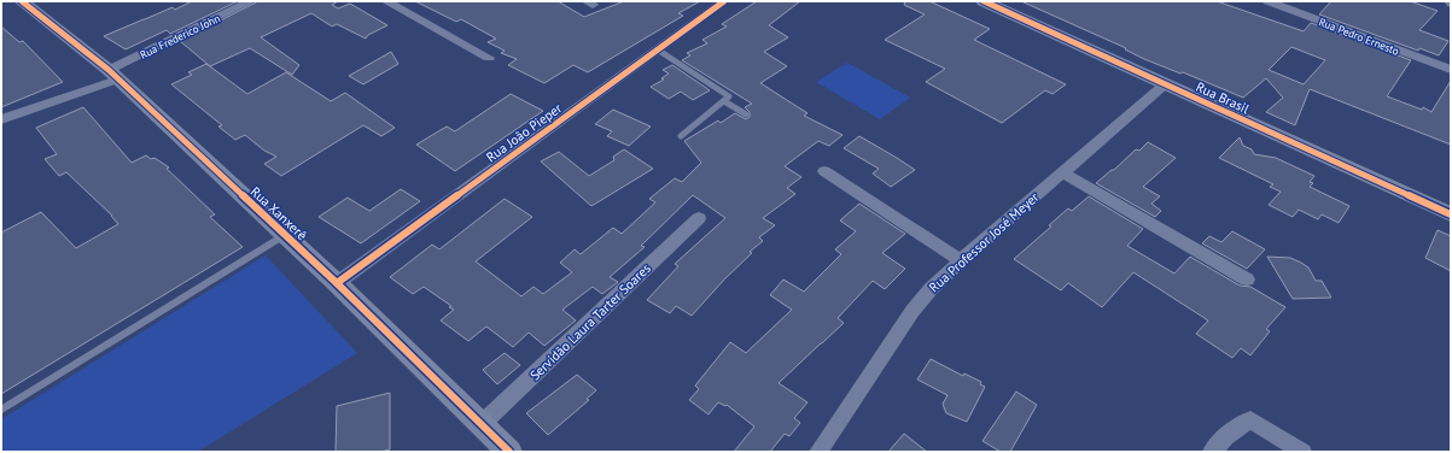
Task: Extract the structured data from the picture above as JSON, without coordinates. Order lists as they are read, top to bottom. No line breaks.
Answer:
{"streets":{"street":["Rua Frederico John","Rua Pedro Ernesto","Rua Brasil","Rua João Pieper","Rua Xanxerê","Rua Professor José Meyer","Servidão Laura Tarter Soares"]},"crossings":[["Rua Frederico John","Rua Xanxerê"],["Rua Brasil","Rua Professor José Meyer"],["Rua João Pieper","Rua Xanxerê"],["Rua Xanxerê","Servidão Laura Tarter Soares"]]}
